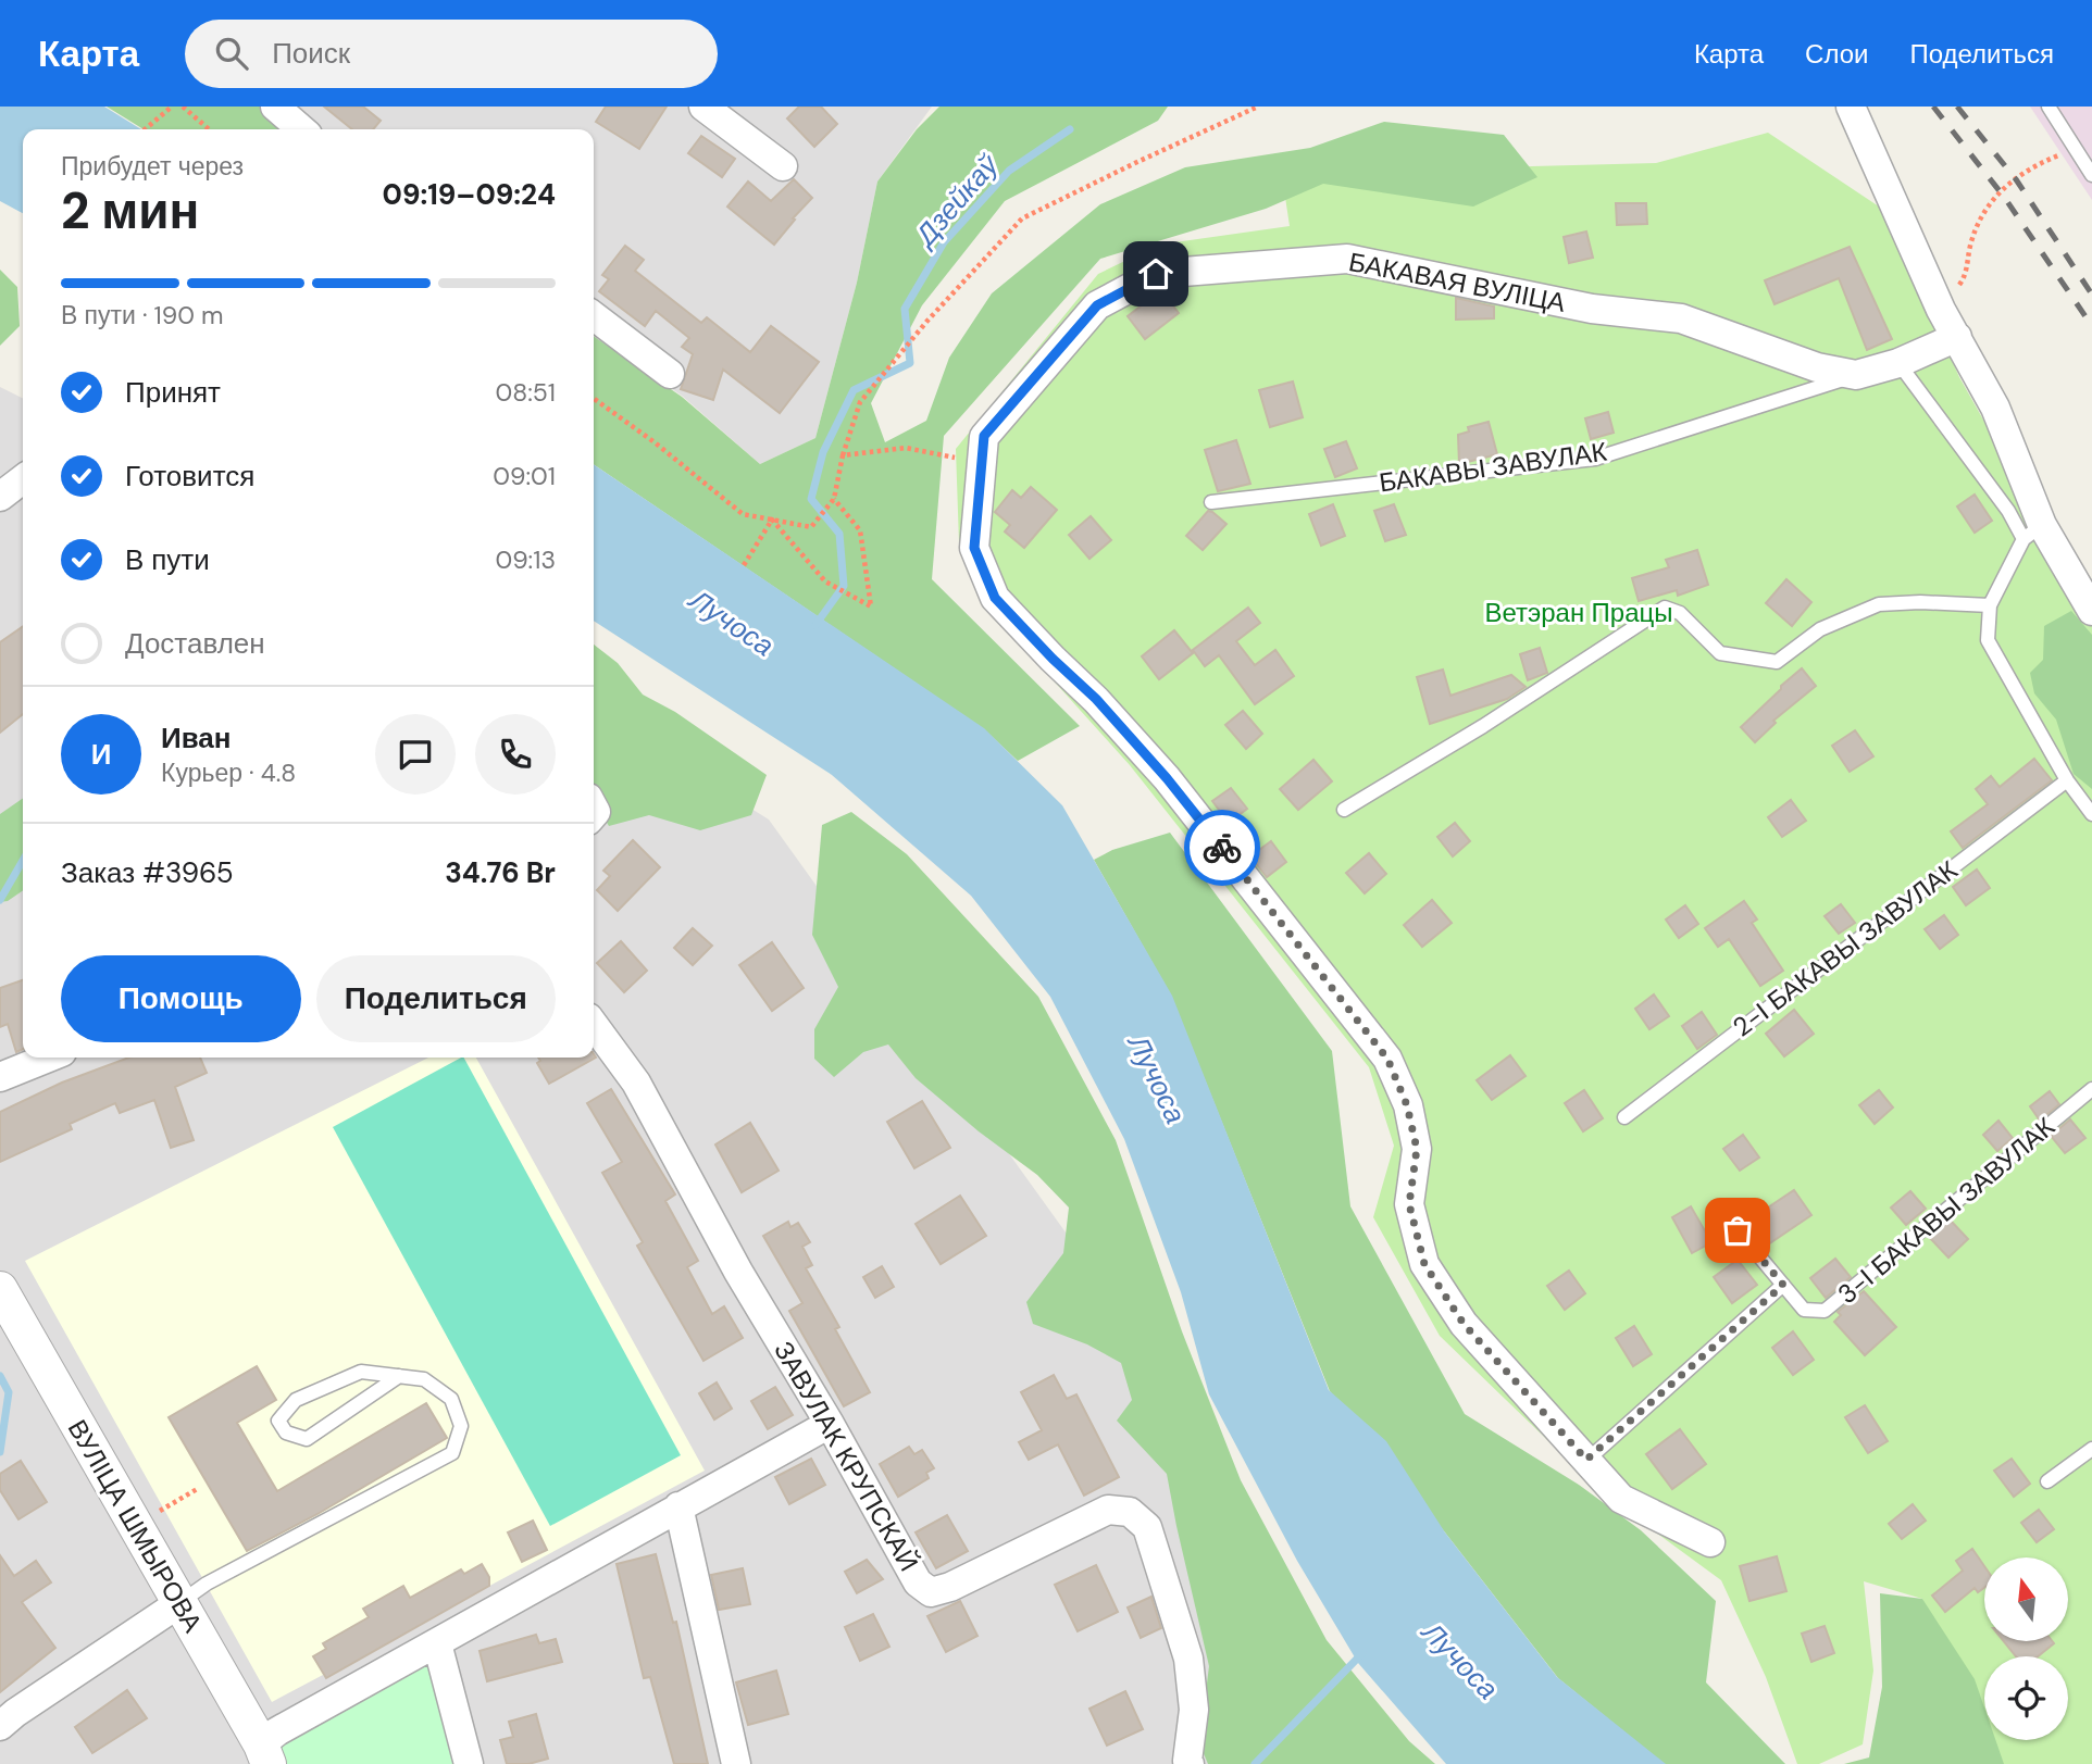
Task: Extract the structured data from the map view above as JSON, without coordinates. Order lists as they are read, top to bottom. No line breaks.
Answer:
{"streets":{"street":["БАКАВАЯ ВУЛІЦА","ЗАВУЛАК КРУПСКАЙ","ВУЛІЦА ШМЫРОВА"],"lane":["БАКАВЫ ЗАВУЛАК","2-І БАКАВЫ ЗАВУЛАК","3-І БАКАВЫ ЗАВУЛАК"]},"crossings":[["БАКАВАЯ ВУЛІЦА","БАКАВЫ ЗАВУЛАК"]],"water":["Дзейкаў","Лучоса"],"parks":["Ветэран Працы"],"north":"top","page":{"header":"Карта","search":"Поиск","nav":["Карта","Слои","Поделиться"],"heading":["2 мин","Прибудет через","09:19–09:24"],"panel":["Иван","Курьер · 4.8","Заказ #3965","34.76 Br"],"bar":"В пути · 190 m","list":[["Принят","08:51"],["Готовится","09:01"],["В пути","09:13"],"Доставлен"],"round":"И","buttons":["Помощь","Поделиться"]}}
